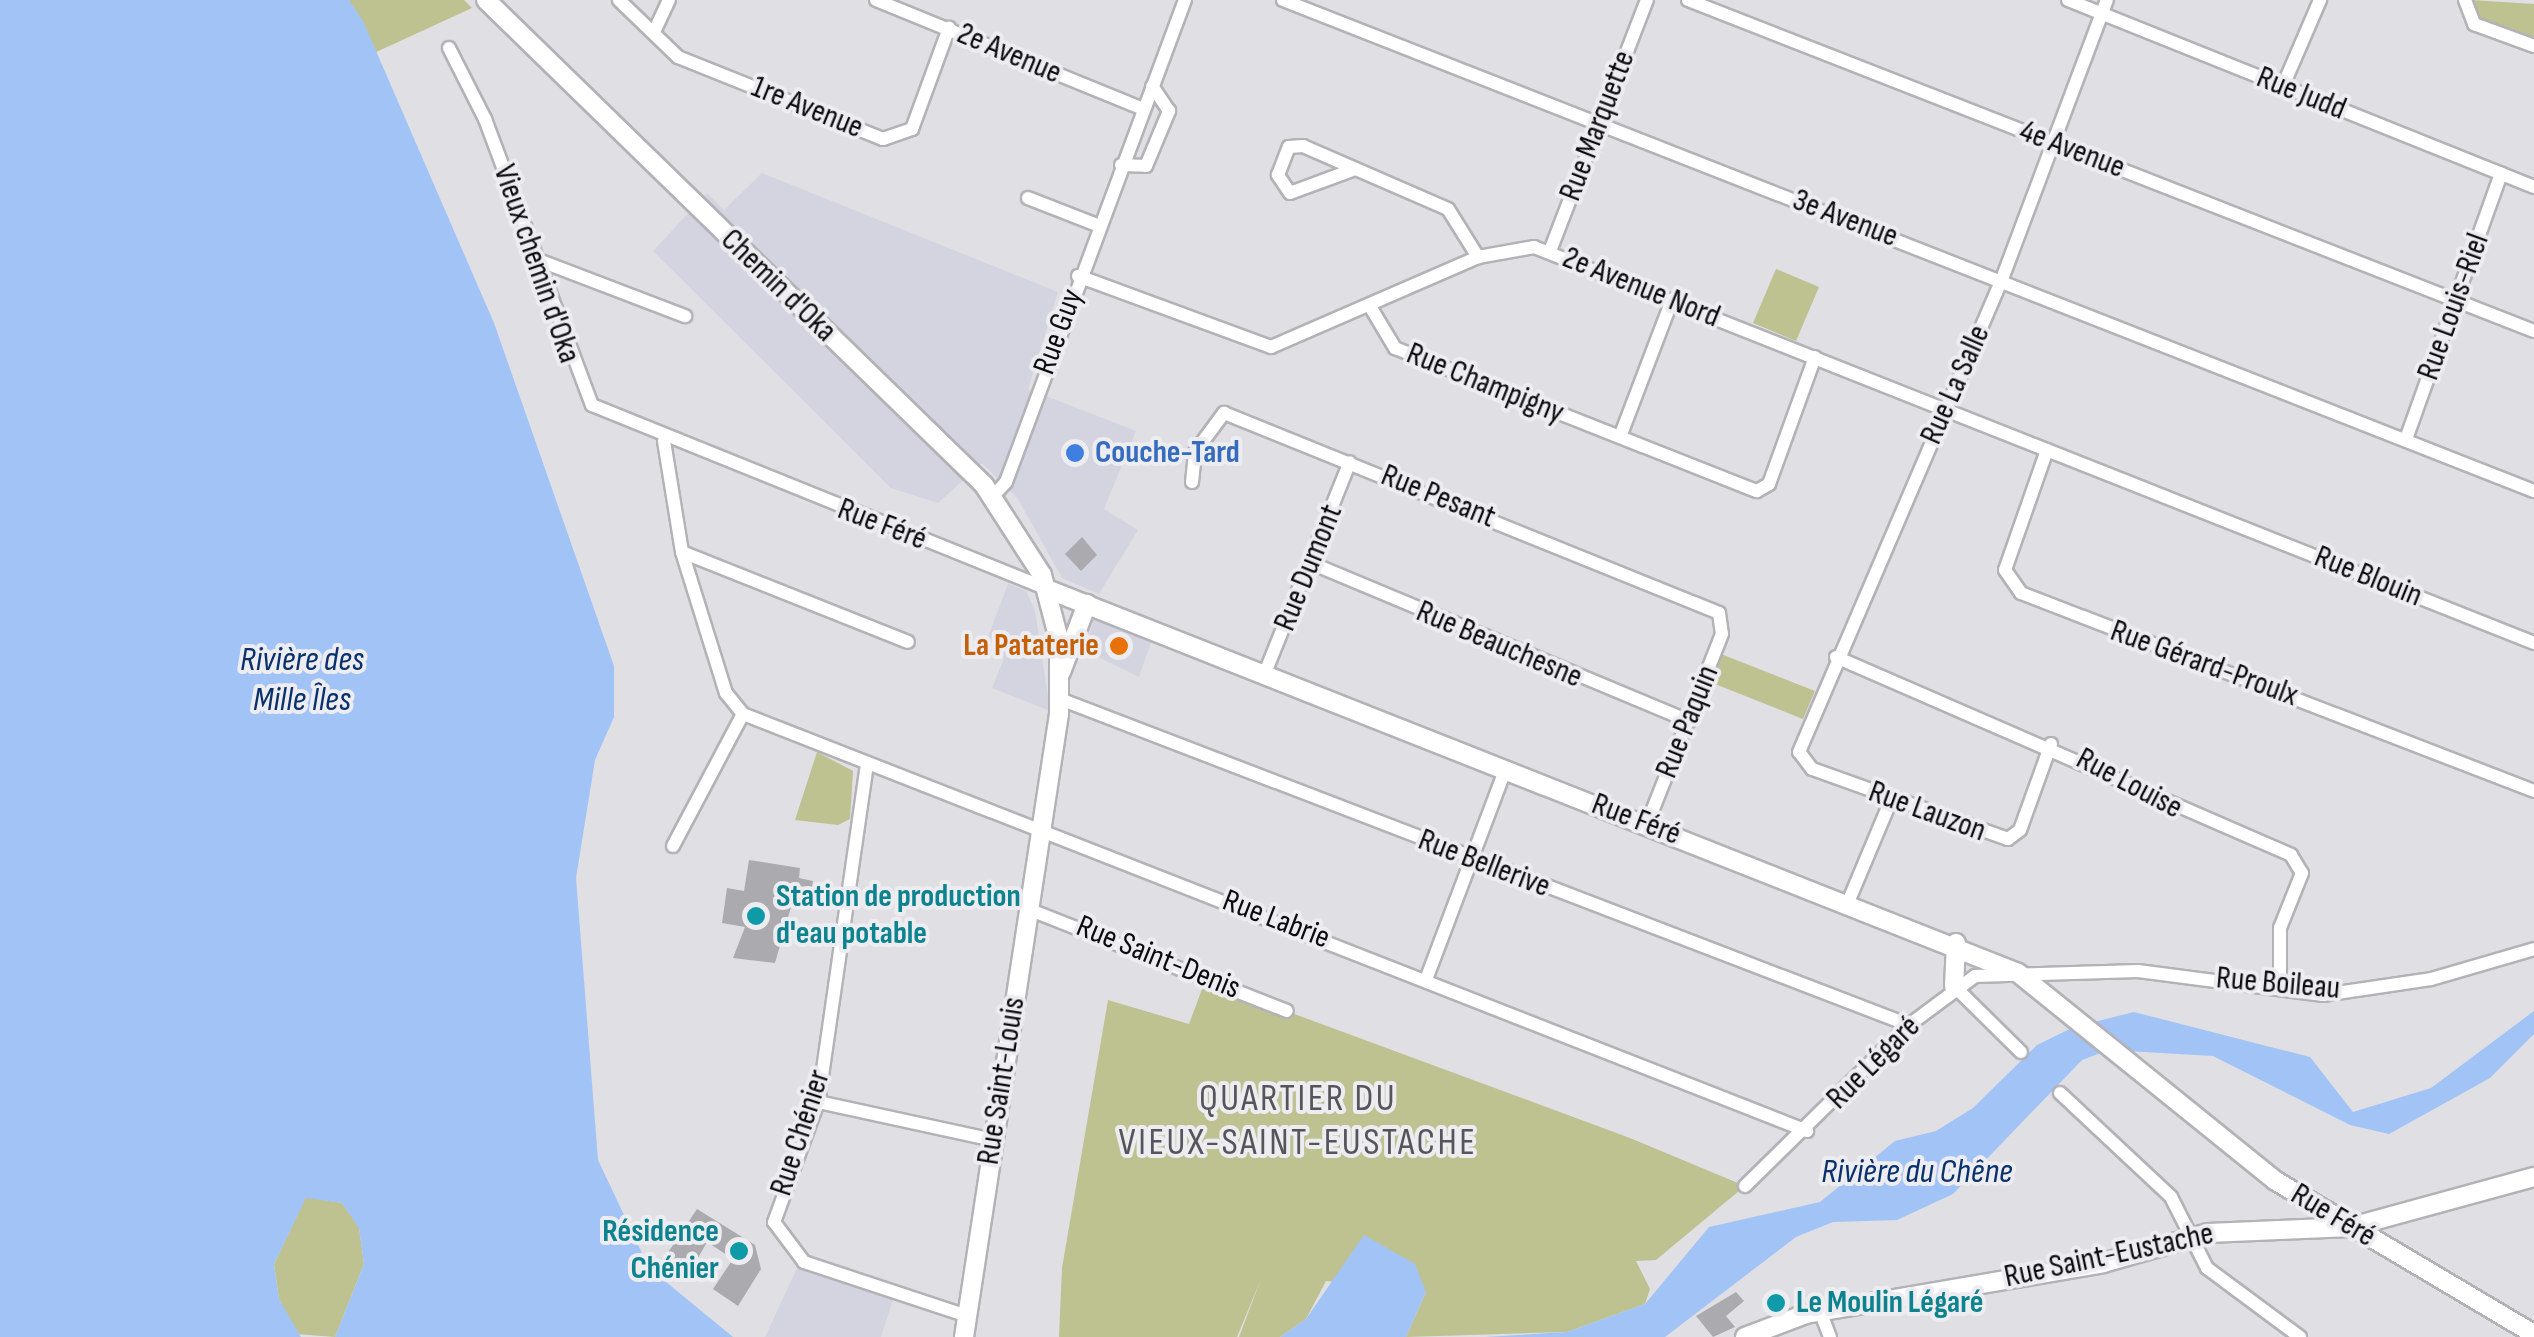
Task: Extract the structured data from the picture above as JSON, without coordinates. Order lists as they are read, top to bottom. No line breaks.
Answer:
{"streets":{"street":["2e Avenue","Rue Judd","1re Avenue","Rue Marquette","4e Avenue","3e Avenue","Vieux chemin d'Oka","Chemin d'Oka","2e Avenue Nord","Rue Louis-Riel","Rue Guy","Rue Champigny","Rue La Salle","Rue Pesant","Rue Féré","Rue Dumont","Rue Blouin","Rue Beauchesne","Rue Gérard-Proulx","Rue Paquin","Rue Louise","Rue Lauzon","Rue Bellerive","Rue Labrie","Rue Saint-Denis","Rue Boileau","Rue Légaré","Rue Saint-Louis","Rue Chénier","Rue Saint-Eustache"]},"crossings":[["2e Avenue","1re Avenue"],["2e Avenue","Rue Guy"],["Rue Judd","Rue Louis-Riel"],["Rue Judd","Rue La Salle"],["Rue Marquette","3e Avenue"],["Rue Marquette","2e Avenue Nord"],["4e Avenue","Rue Louis-Riel"],["4e Avenue","Rue La Salle"],["3e Avenue","Rue Louis-Riel"],["3e Avenue","Rue La Salle"],["Vieux chemin d'Oka","Rue Féré"],["Chemin d'Oka","Rue Guy"],["Chemin d'Oka","Rue Féré"],["Chemin d'Oka","Rue Saint-Louis"],["2e Avenue Nord","Rue Guy"],["2e Avenue Nord","Rue Champigny"],["2e Avenue Nord","Rue La Salle"],["2e Avenue Nord","Rue Blouin"],["2e Avenue Nord","Rue Gérard-Proulx"],["Rue La Salle","Rue Louise"],["Rue La Salle","Rue Lauzon"],["Rue Pesant","Rue Dumont"],["Rue Pesant","Rue Paquin"],["Rue Féré","Rue Dumont"],["Rue Féré","Rue Paquin"],["Rue Féré","Rue Boileau"],["Rue Féré","Rue Saint-Louis"],["Rue Féré","Rue Saint-Eustache"],["Rue Dumont","Rue Beauchesne"],["Rue Beauchesne","Rue Paquin"],["Rue Louise","Rue Lauzon"],["Rue Louise","Rue Boileau"],["Rue Bellerive","Rue Légaré"],["Rue Bellerive","Rue Saint-Louis"],["Rue Labrie","Rue Légaré"],["Rue Labrie","Rue Saint-Louis"],["Rue Labrie","Rue Chénier"],["Rue Saint-Denis","Rue Saint-Louis"],["Rue Saint-Louis","Rue Chénier"]],"districts":["QUARTIER DU VIEUX-SAINT-EUSTACHE"],"water":["Rivière des Mille Îles","Rivière du Chêne"],"places":["Couche-Tard","La Pataterie","Station de production d'eau potable","Résidence Chénier","Le Moulin Légaré"]}
